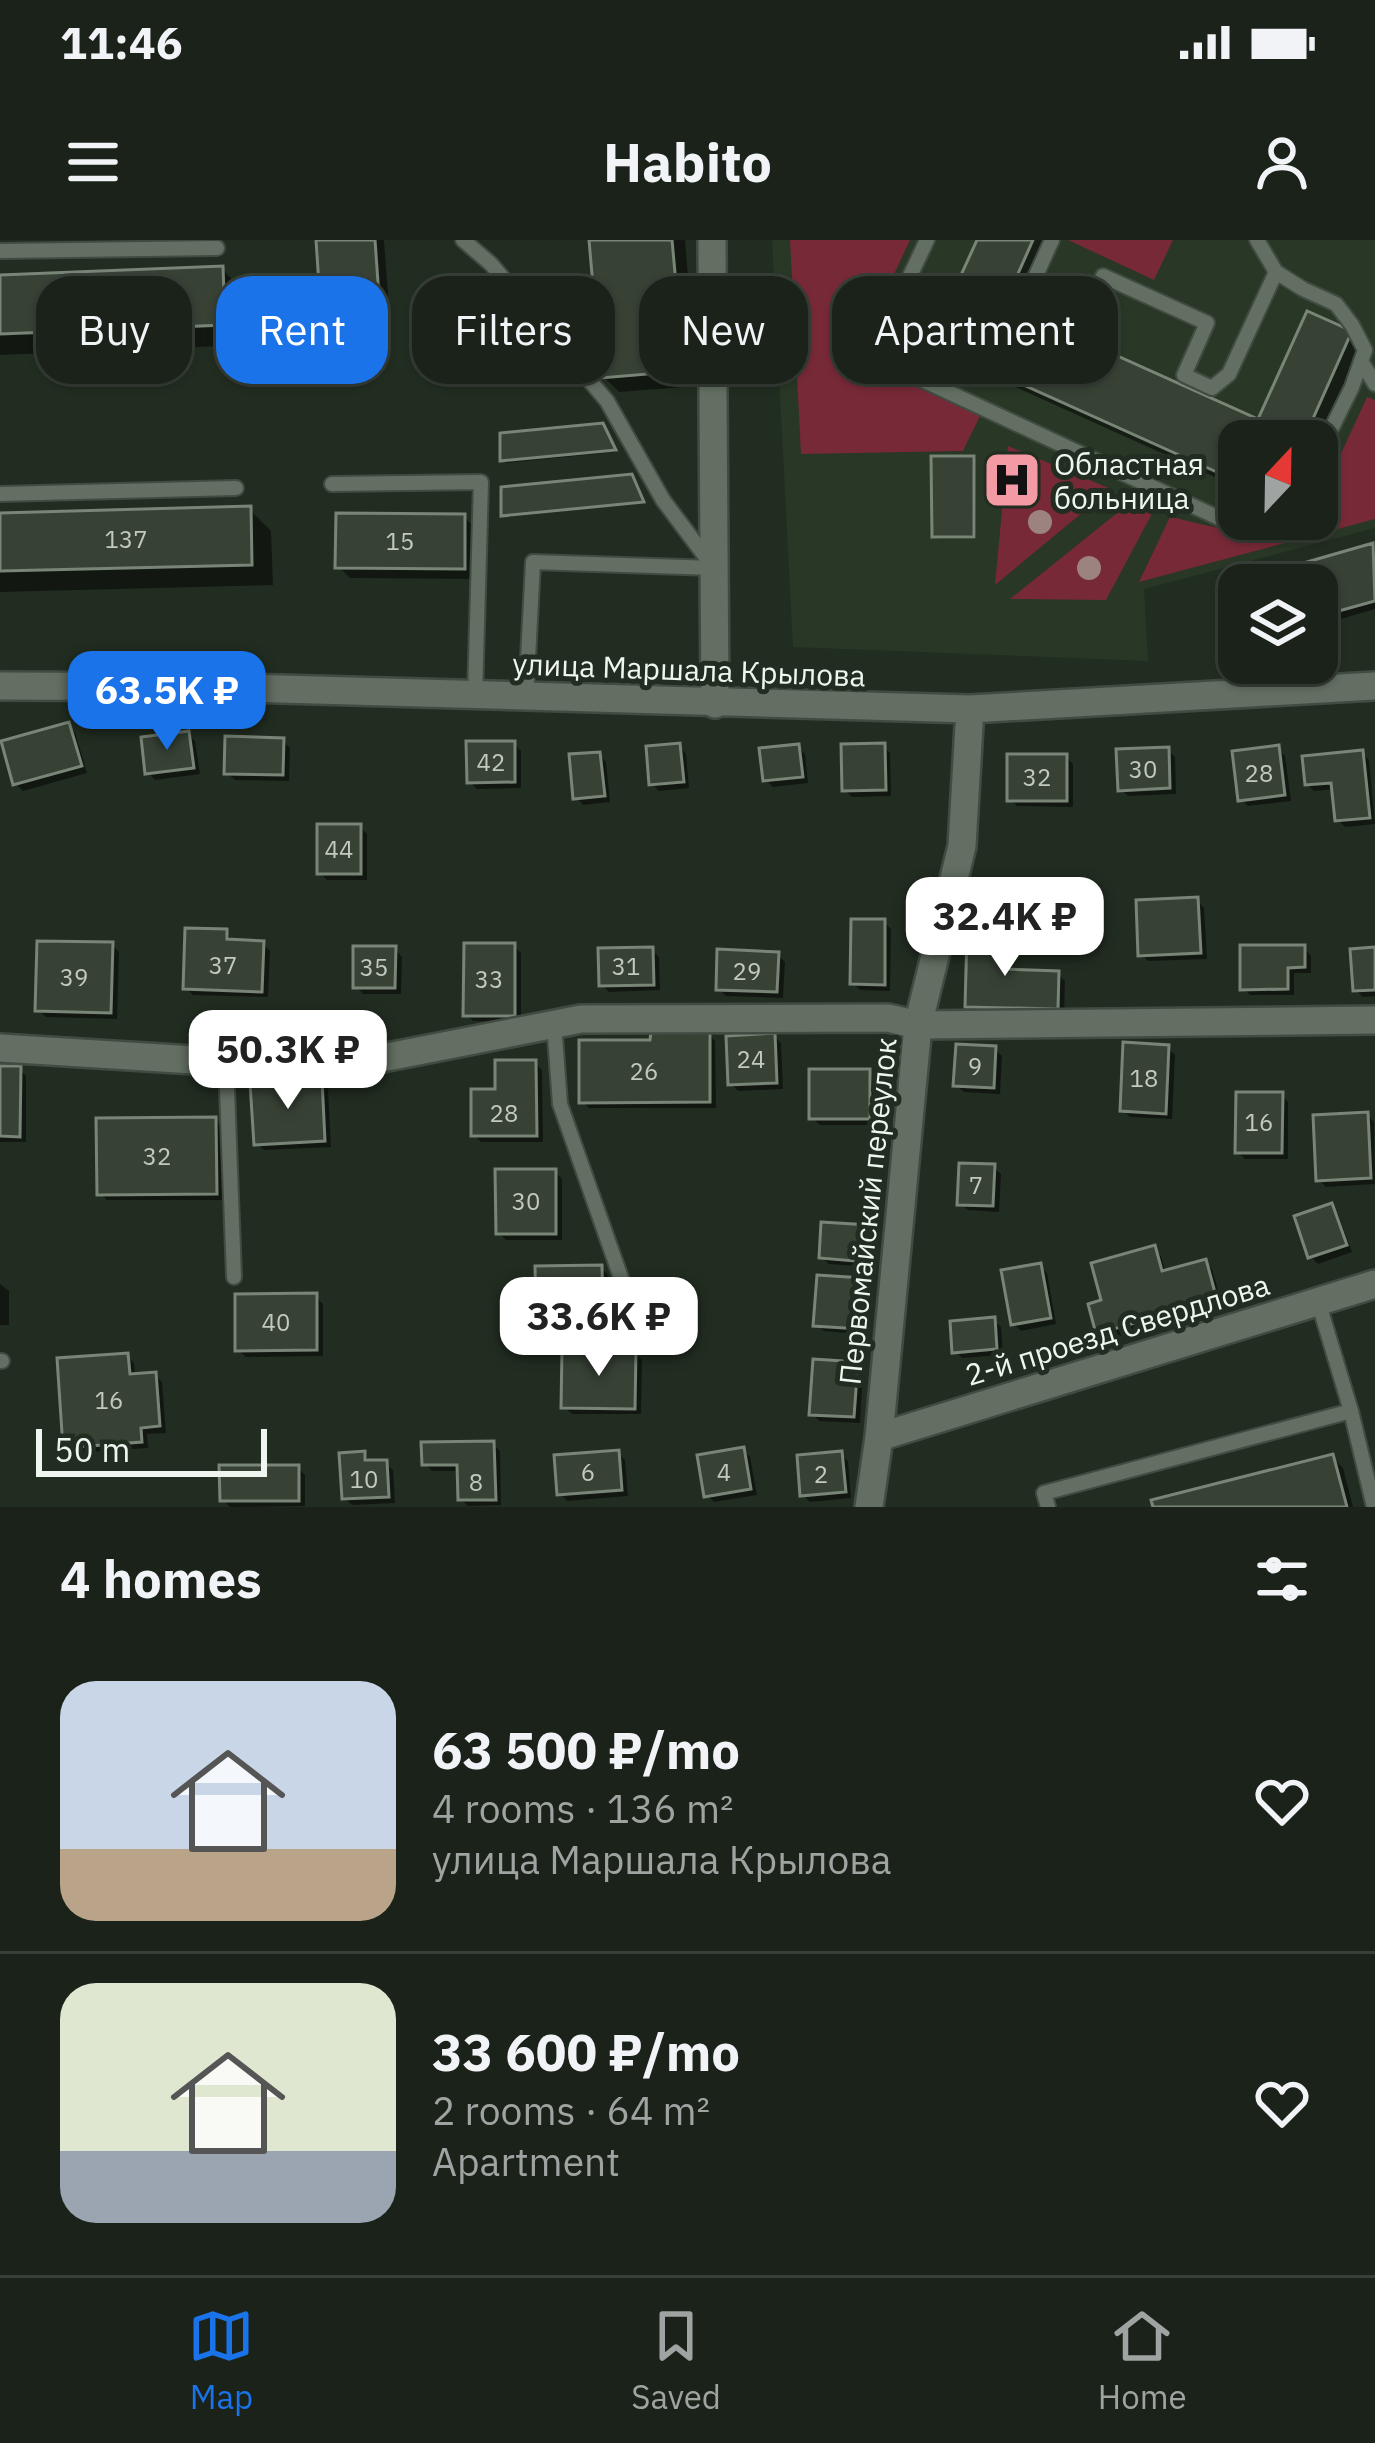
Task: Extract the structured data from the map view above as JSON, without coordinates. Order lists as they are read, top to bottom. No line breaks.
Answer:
{"streets":{"street":["улица Маршала Крылова","Первомайский переулок","2-й проезд Свердлова"]},"crossings":[["улица Маршала Крылова","Первомайский переулок"],["Первомайский переулок","2-й проезд Свердлова"]],"places":{"hospital":["Областная больница"]},"house_numbers":["137","15","42","30","28","32","44","37","31","35","29","39","33","24","9","26","18","28","16","32","7","30","40","16","6","4","2","10","8"],"scale_bar":"50 m","north":"top","page":{"status":"11:46","header":"Habito","chip":["Buy","Rent","Filters","New","Apartment"],"price":["63.5K ₽","32.4K ₽","50.3K ₽","33.6K ₽"],"scale":"50 m","heading":"4 homes","list":[{"name":"63 500 ₽/mo","note":"4 rooms · 136 m² · улица Маршала Крылова"},{"name":"33 600 ₽/mo","note":"2 rooms · 64 m² · Apartment"}],"tabs":["Map","Saved","Home"]}}
